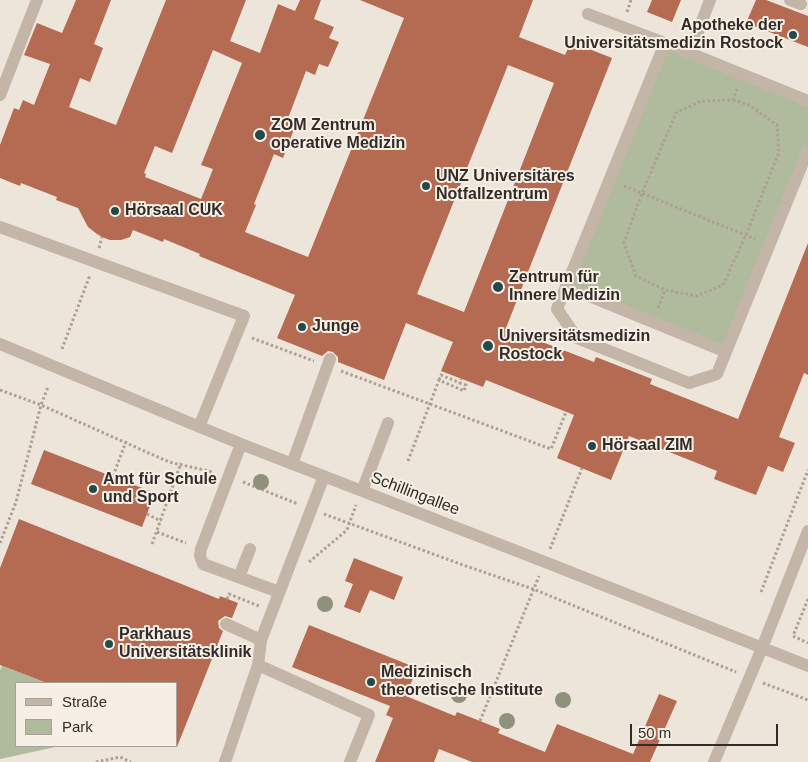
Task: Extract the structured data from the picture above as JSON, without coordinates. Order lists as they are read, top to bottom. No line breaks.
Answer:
{"streets":{"street":["Schillingallee"]},"places":["Apotheke der Universitätsmedizin Rostock","ZOM Zentrum operative Medizin","UNZ Universitäres Notfallzentrum","Hörsaal CUK","Zentrum für Innere Medizin","Junge","Universitätsmedizin Rostock","Hörsaal ZIM","Amt für Schule und Sport","Parkhaus Universitätsklinik","Medizinisch theoretische Institute"],"legend":["Straße","Park"],"scale_bar":"50 m"}
